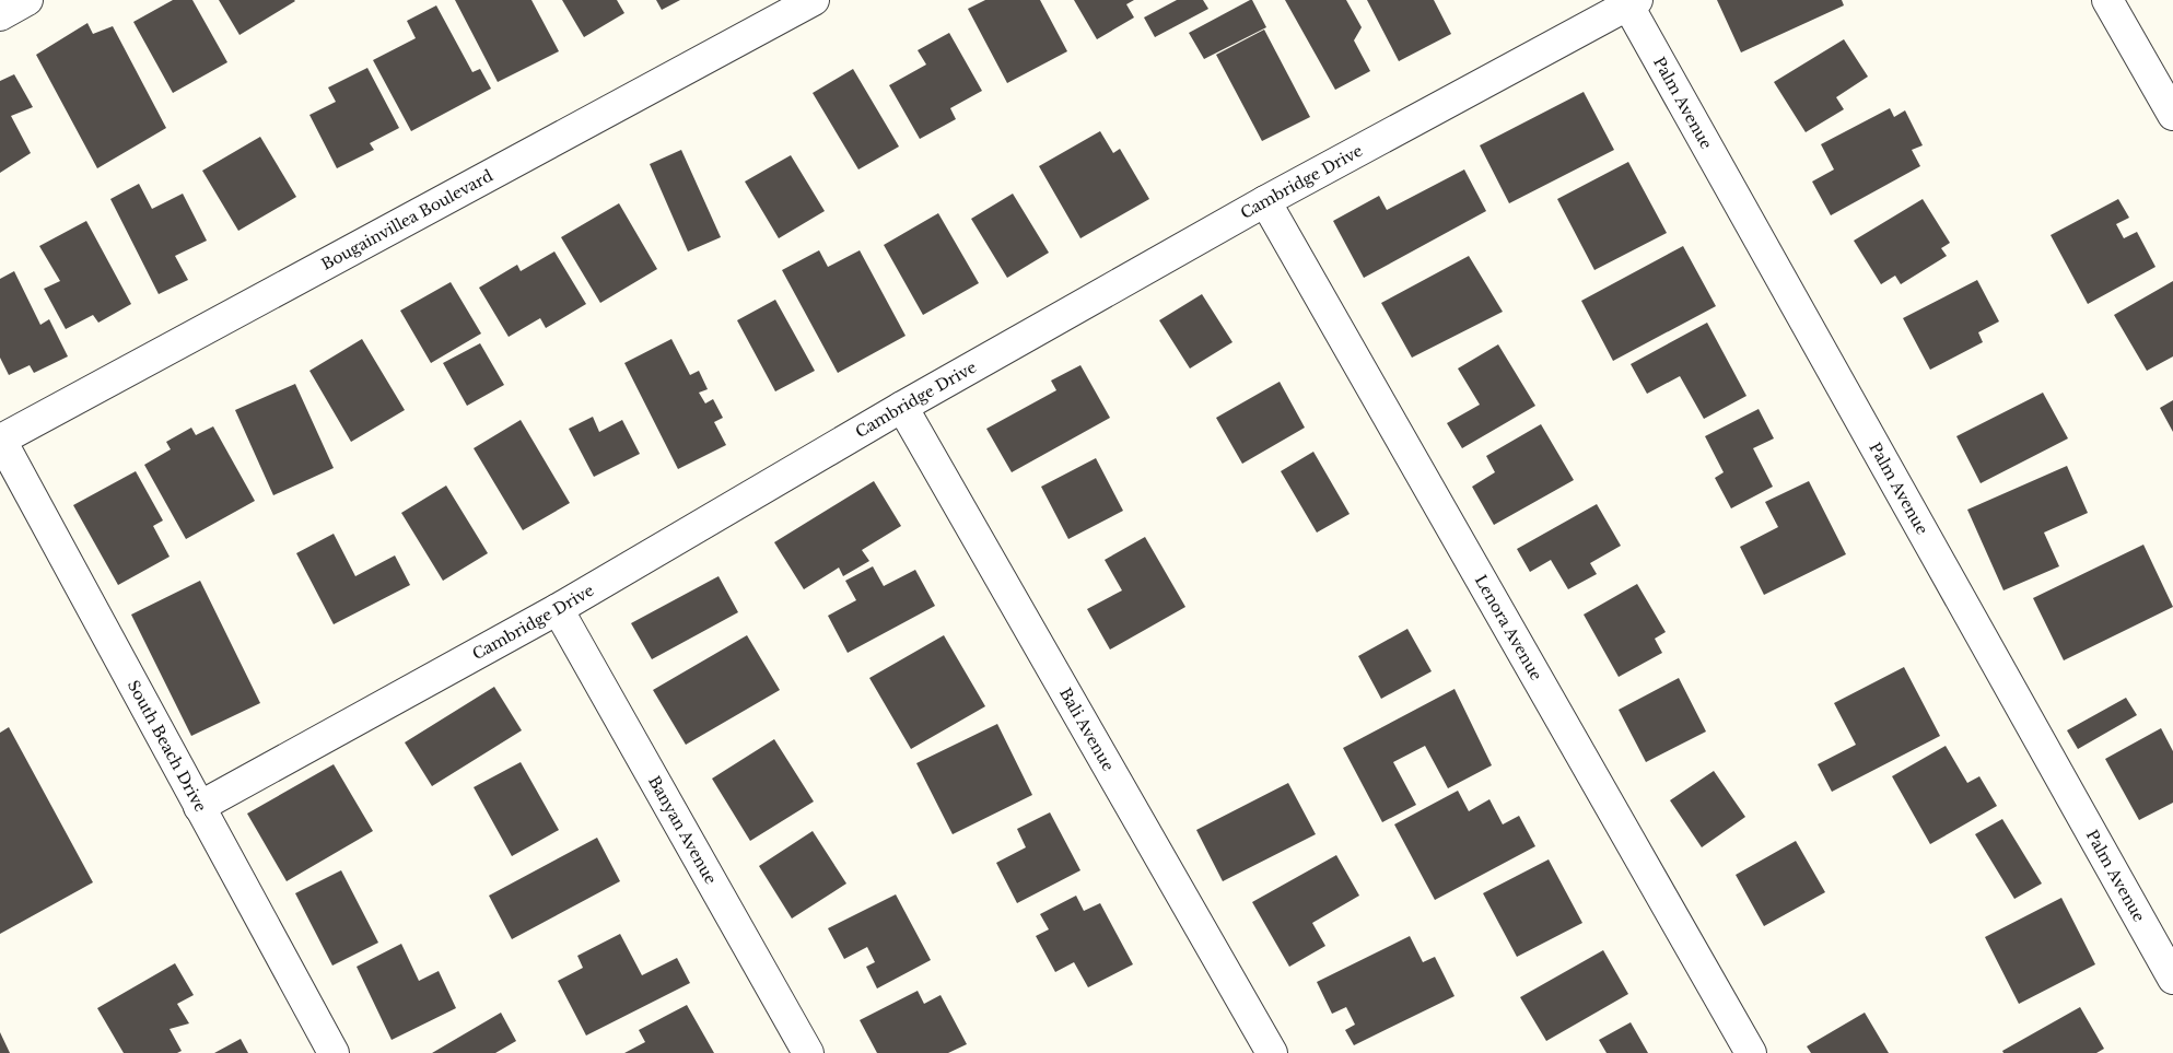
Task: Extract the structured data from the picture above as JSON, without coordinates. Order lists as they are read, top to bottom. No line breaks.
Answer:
{"streets":{"street":["Palm Avenue","Cambridge Drive","Bougainvillea Boulevard","Lenora Avenue","Bali Avenue","South Beach Drive","Banyan Avenue"]},"crossings":[["Palm Avenue","Cambridge Drive"],["Cambridge Drive","Lenora Avenue"],["Cambridge Drive","Bali Avenue"],["Cambridge Drive","South Beach Drive"],["Cambridge Drive","Banyan Avenue"],["Bougainvillea Boulevard","South Beach Drive"]]}
